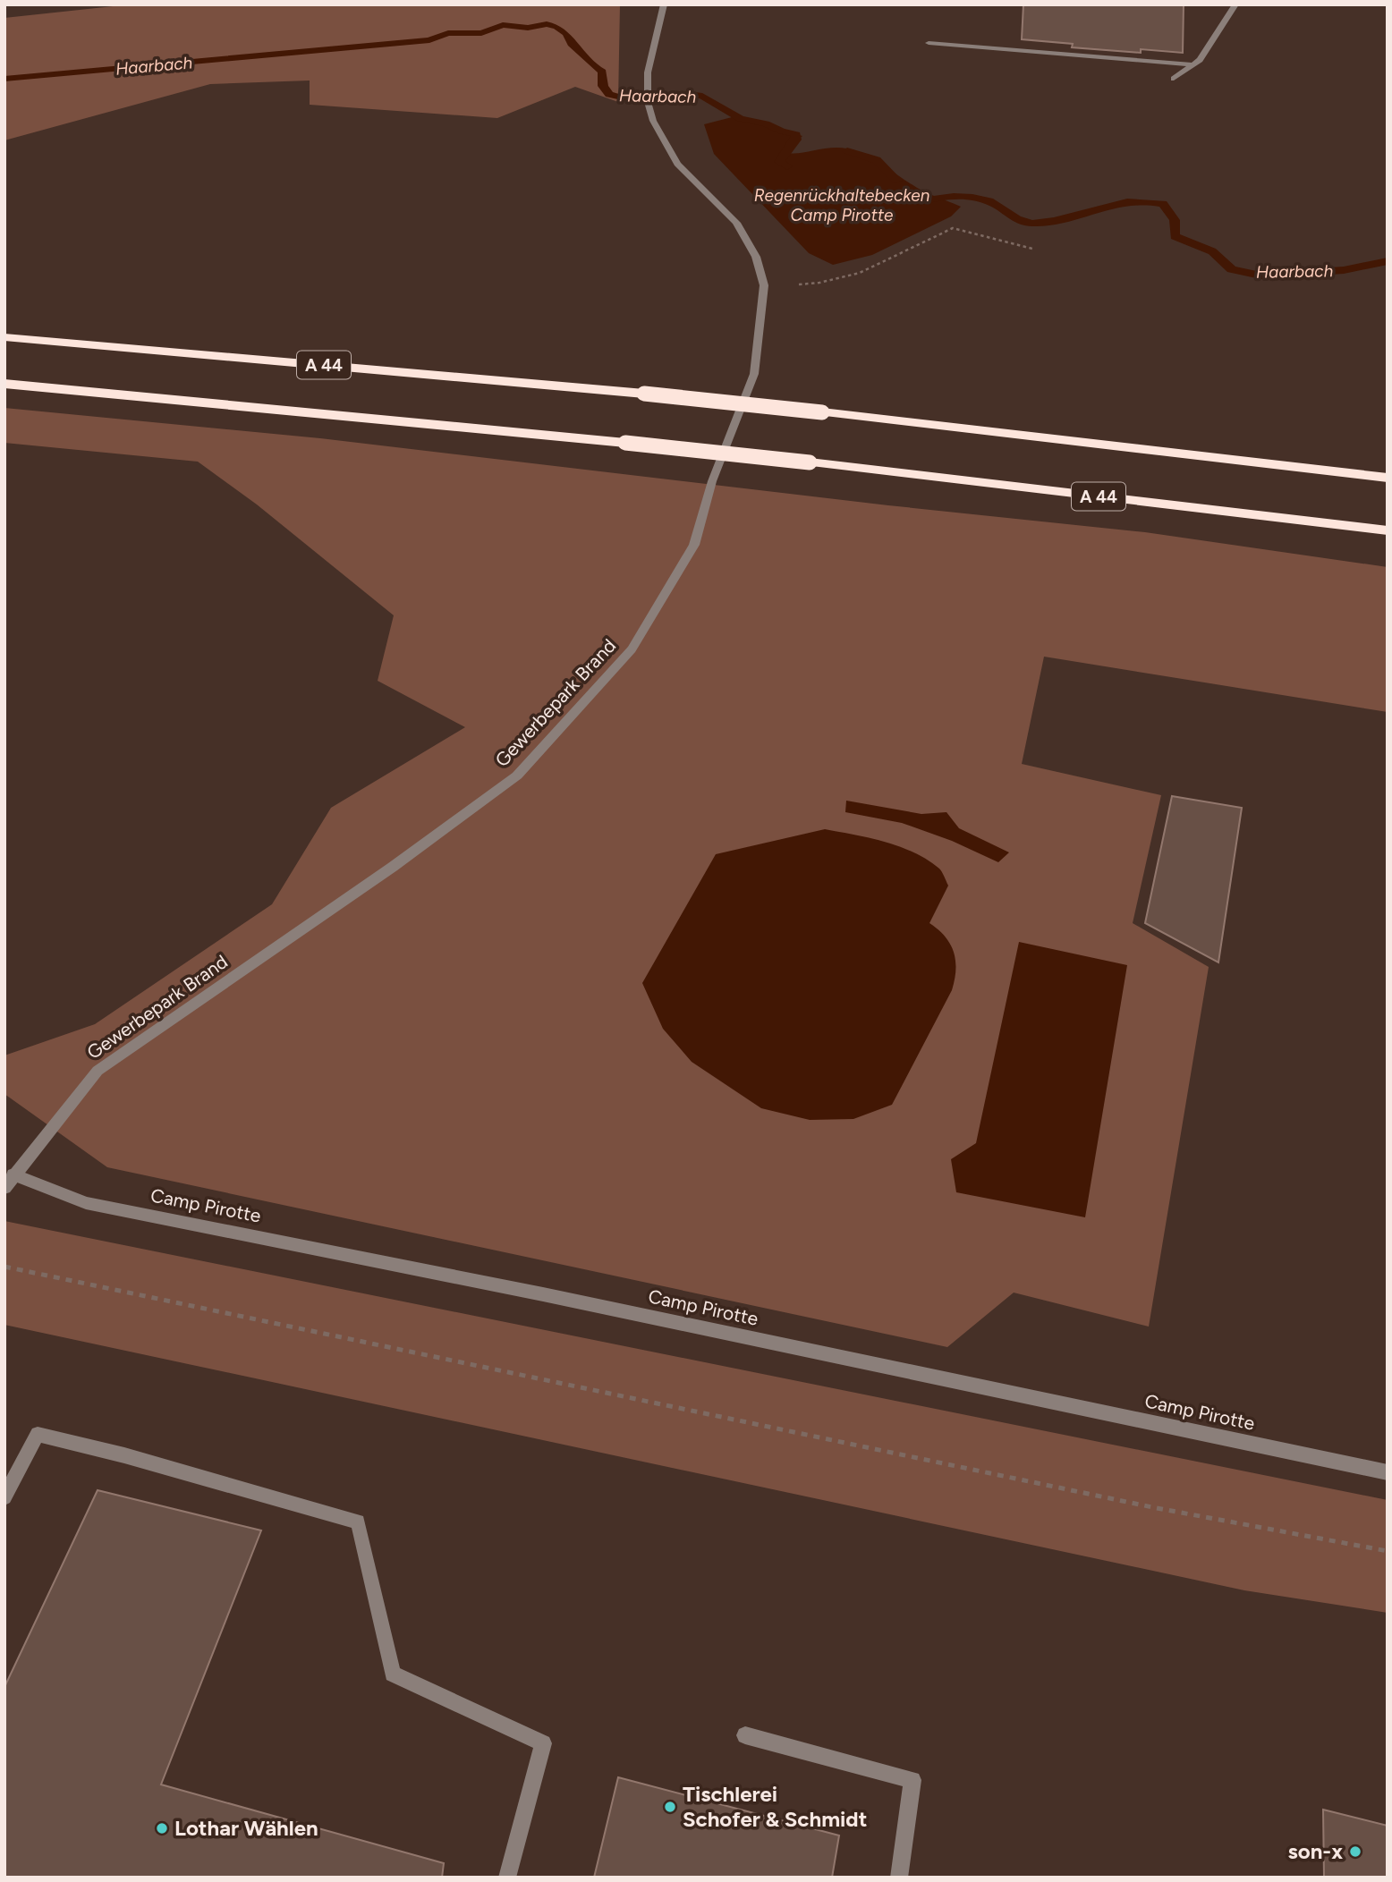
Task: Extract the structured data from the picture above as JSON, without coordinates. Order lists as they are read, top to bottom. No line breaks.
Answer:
{"streets":{"highway":["A 44"],"street":["Gewerbepark Brand","Camp Pirotte"]},"crossings":[["Gewerbepark Brand","Camp Pirotte"]],"water":["Haarbach","Regenrückhaltebecken Camp Pirotte"],"places":["Tischlerei Schofer & Schmidt","Lothar Wählen","son-x"]}
